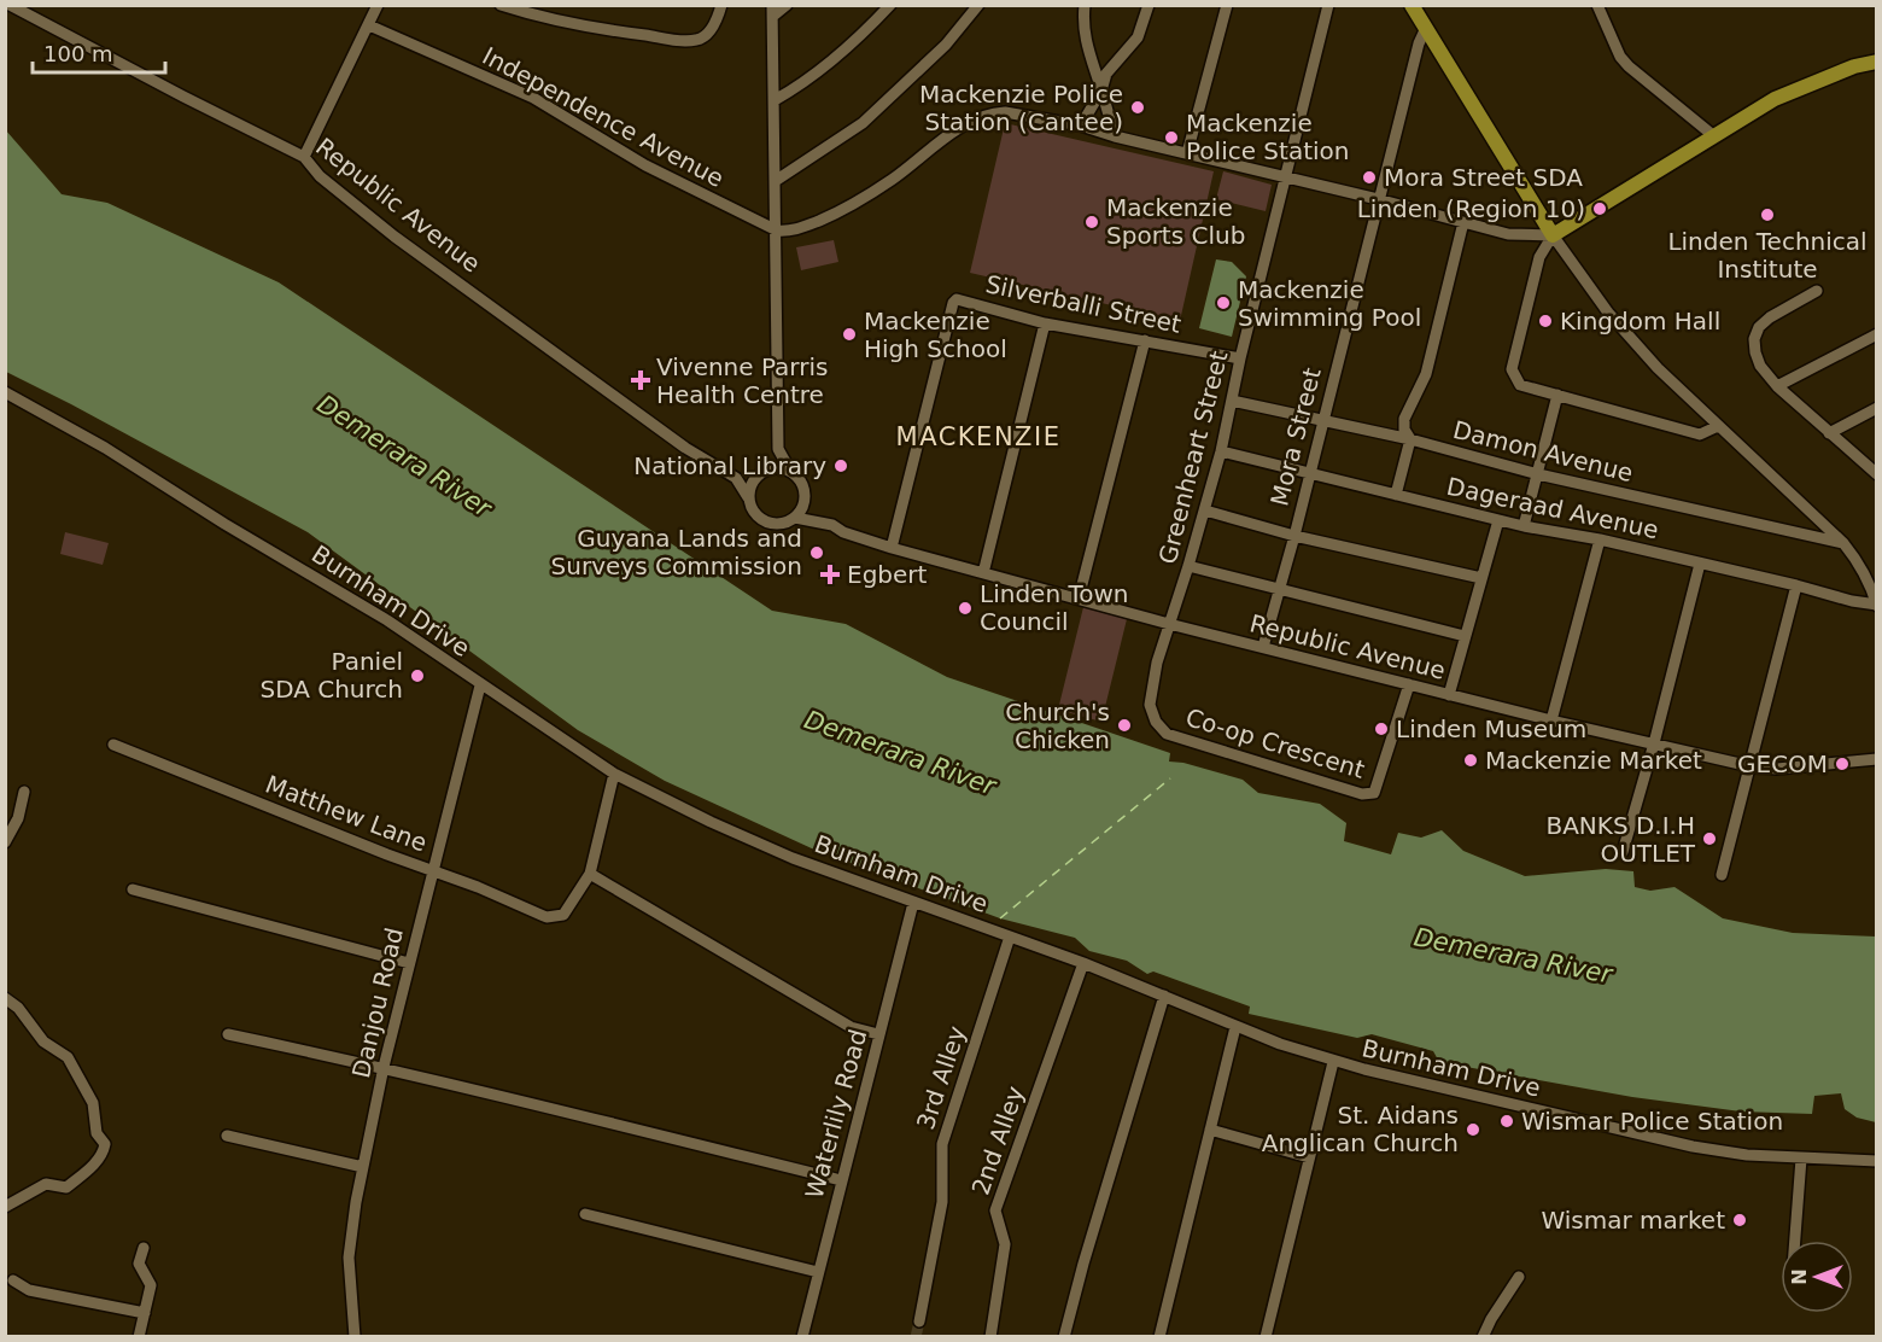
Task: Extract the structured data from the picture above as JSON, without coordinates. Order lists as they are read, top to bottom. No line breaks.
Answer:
{"streets":{"street":["Independence Avenue","Republic Avenue","Silverballi Street","Mora Street","Damon Avenue","Greenheart Street","Dageraad Avenue","Burnham Drive","Co-op Crescent","Matthew Lane","Danjou Road","3rd Alley","Waterlily Road","2nd Alley"]},"crossings":[["Republic Avenue","Silverballi Street"],["Republic Avenue","Mora Street"],["Republic Avenue","Greenheart Street"],["Republic Avenue","Co-op Crescent"],["Silverballi Street","Greenheart Street"],["Mora Street","Damon Avenue"],["Mora Street","Dageraad Avenue"],["Damon Avenue","Greenheart Street"],["Greenheart Street","Dageraad Avenue"],["Greenheart Street","Co-op Crescent"],["Burnham Drive","Danjou Road"],["Burnham Drive","3rd Alley"],["Burnham Drive","Waterlily Road"],["Burnham Drive","2nd Alley"],["Matthew Lane","Danjou Road"]],"districts":["MACKENZIE"],"water":["Demerara River"],"places":{"other":["Mackenzie Police Station (Cantee)","Mackenzie Police Station","Mora Street SDA","Linden (Region 10)","Linden Technical Institute","Mackenzie Sports Club","Mackenzie Swimming Pool","Kingdom Hall","Mackenzie High School","National Library","Guyana Lands and Surveys Commission","Linden Town Council","Paniel SDA Church","Church's Chicken","Linden Museum","Mackenzie Market","GECOM","BANKS D.I.H OUTLET","Wismar Police Station","St. Aidans Anglican Church","Wismar market"],"health":["Vivenne Parris Health Centre","Egbert"]},"scale_bar":"100 m","north":"left"}
